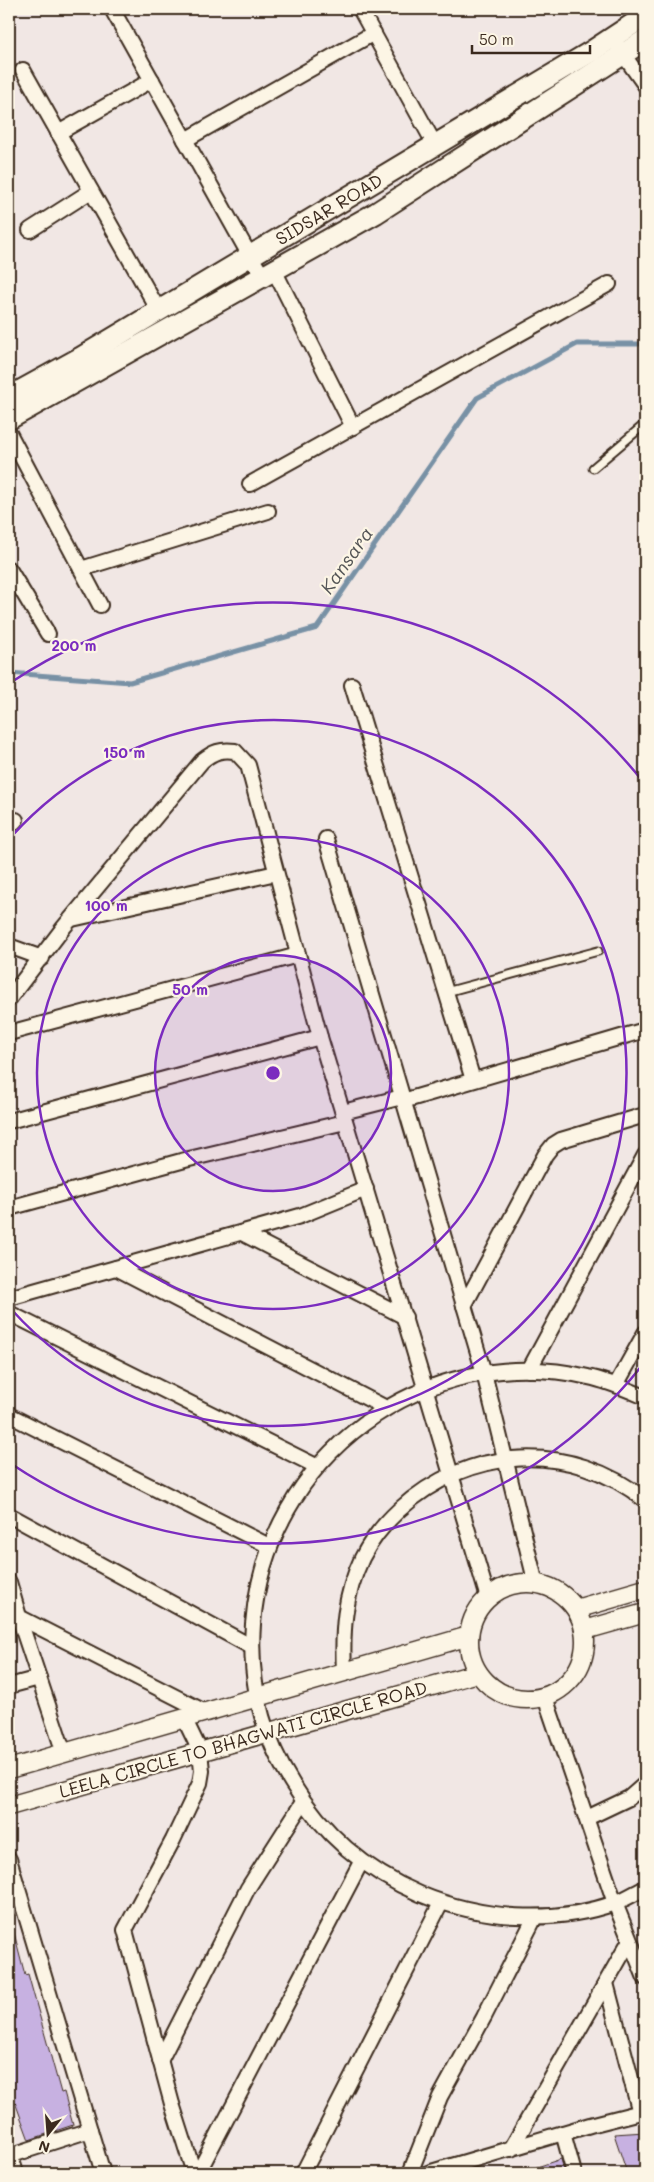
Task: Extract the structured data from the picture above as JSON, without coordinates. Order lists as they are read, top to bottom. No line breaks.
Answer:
{"streets":{"main road":["SIDSAR ROAD"],"street":["LEELA CIRCLE TO BHAGWATI CIRCLE ROAD"]},"water":["Kansara"],"scale_bar":"50 m","north":"bottom","rings":["200 m","150 m","100 m","50 m"]}
